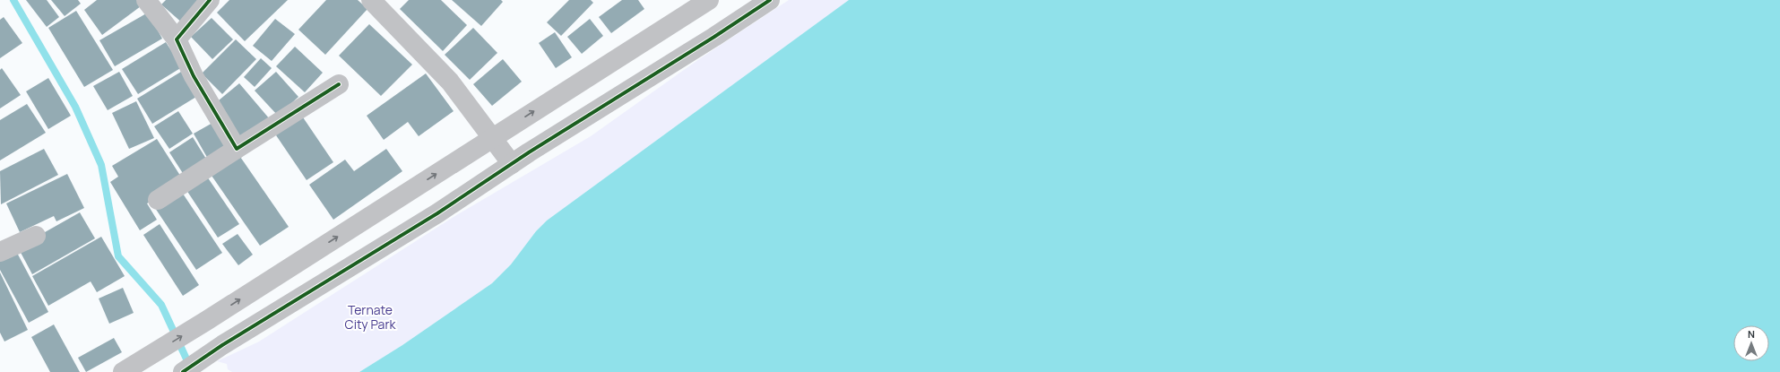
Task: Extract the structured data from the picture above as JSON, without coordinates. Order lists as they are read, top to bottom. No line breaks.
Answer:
{"parks":["Ternate City Park"],"north":"top"}
